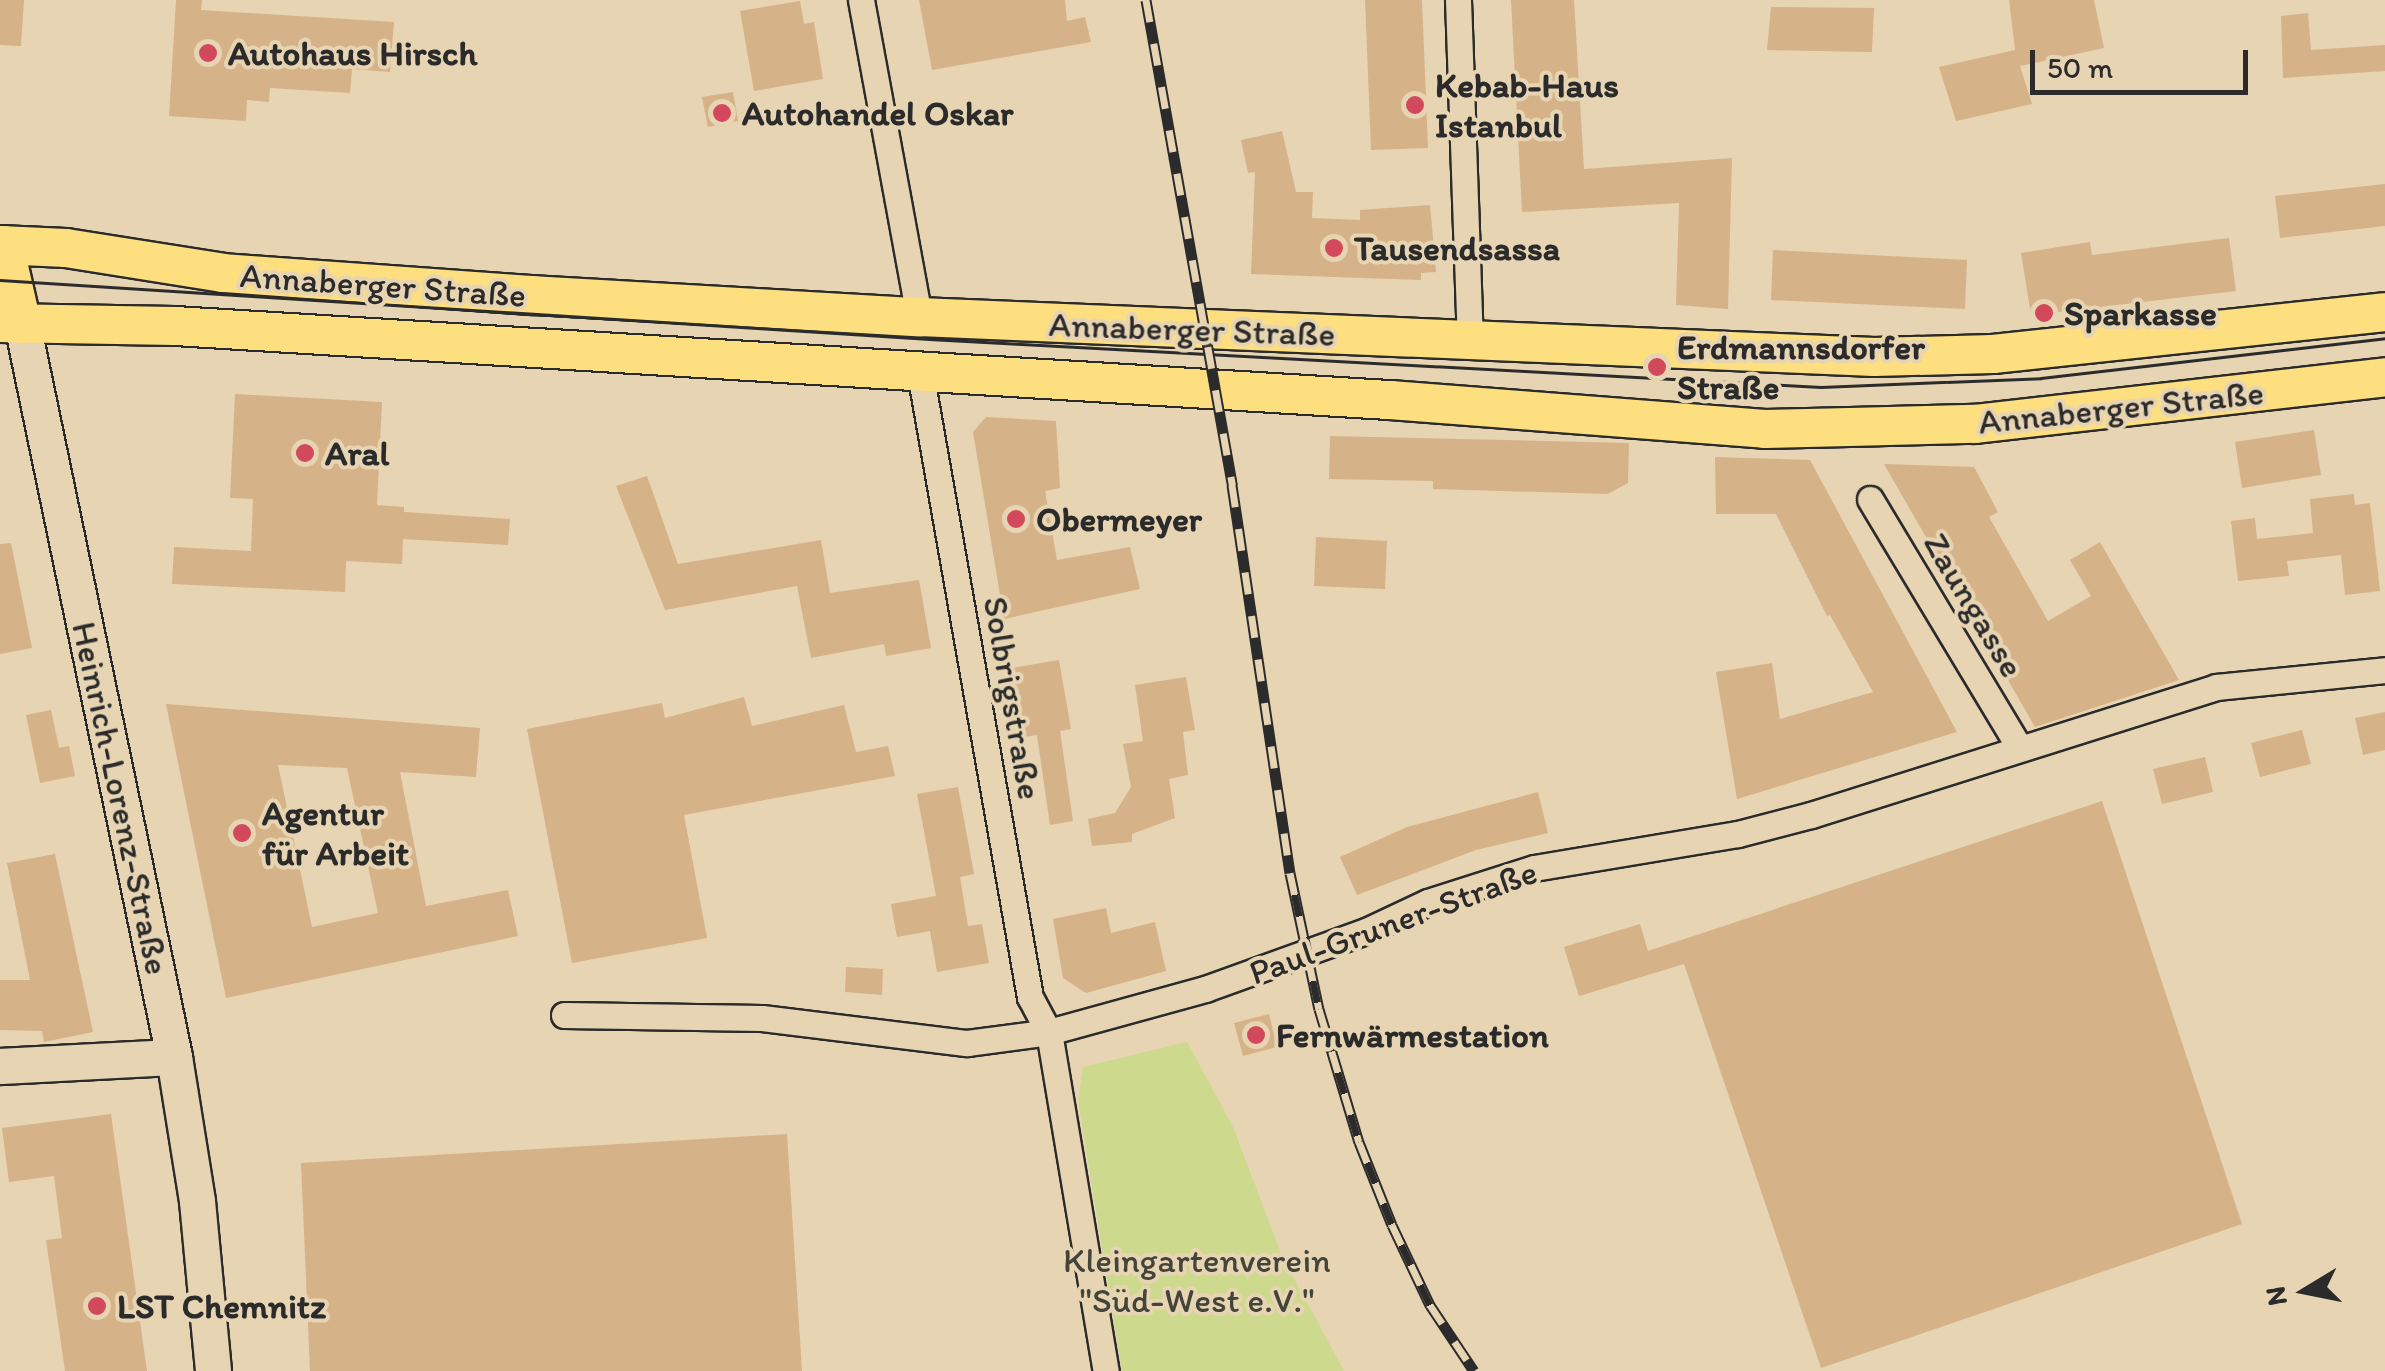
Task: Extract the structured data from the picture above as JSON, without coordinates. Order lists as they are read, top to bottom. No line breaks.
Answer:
{"streets":{"main road":["Annaberger Straße","Heinrich-Lorenz-Straße"],"street":["Zaungasse","Solbrigstraße","Paul-Gruner-Straße"]},"crossings":[["Annaberger Straße","Solbrigstraße"],["Annaberger Straße","Heinrich-Lorenz-Straße"],["Zaungasse","Paul-Gruner-Straße"],["Solbrigstraße","Paul-Gruner-Straße"]],"parks":["Kleingartenverein \"Süd-West e.V.\""],"places":["Autohaus Hirsch","Kebab-Haus Istanbul","Autohandel Oskar","Tausendsassa","Sparkasse","Erdmannsdorfer Straße","Aral","Obermeyer","Agentur für Arbeit","Fernwärmestation","LST Chemnitz"],"scale_bar":"50 m","north":"left"}
